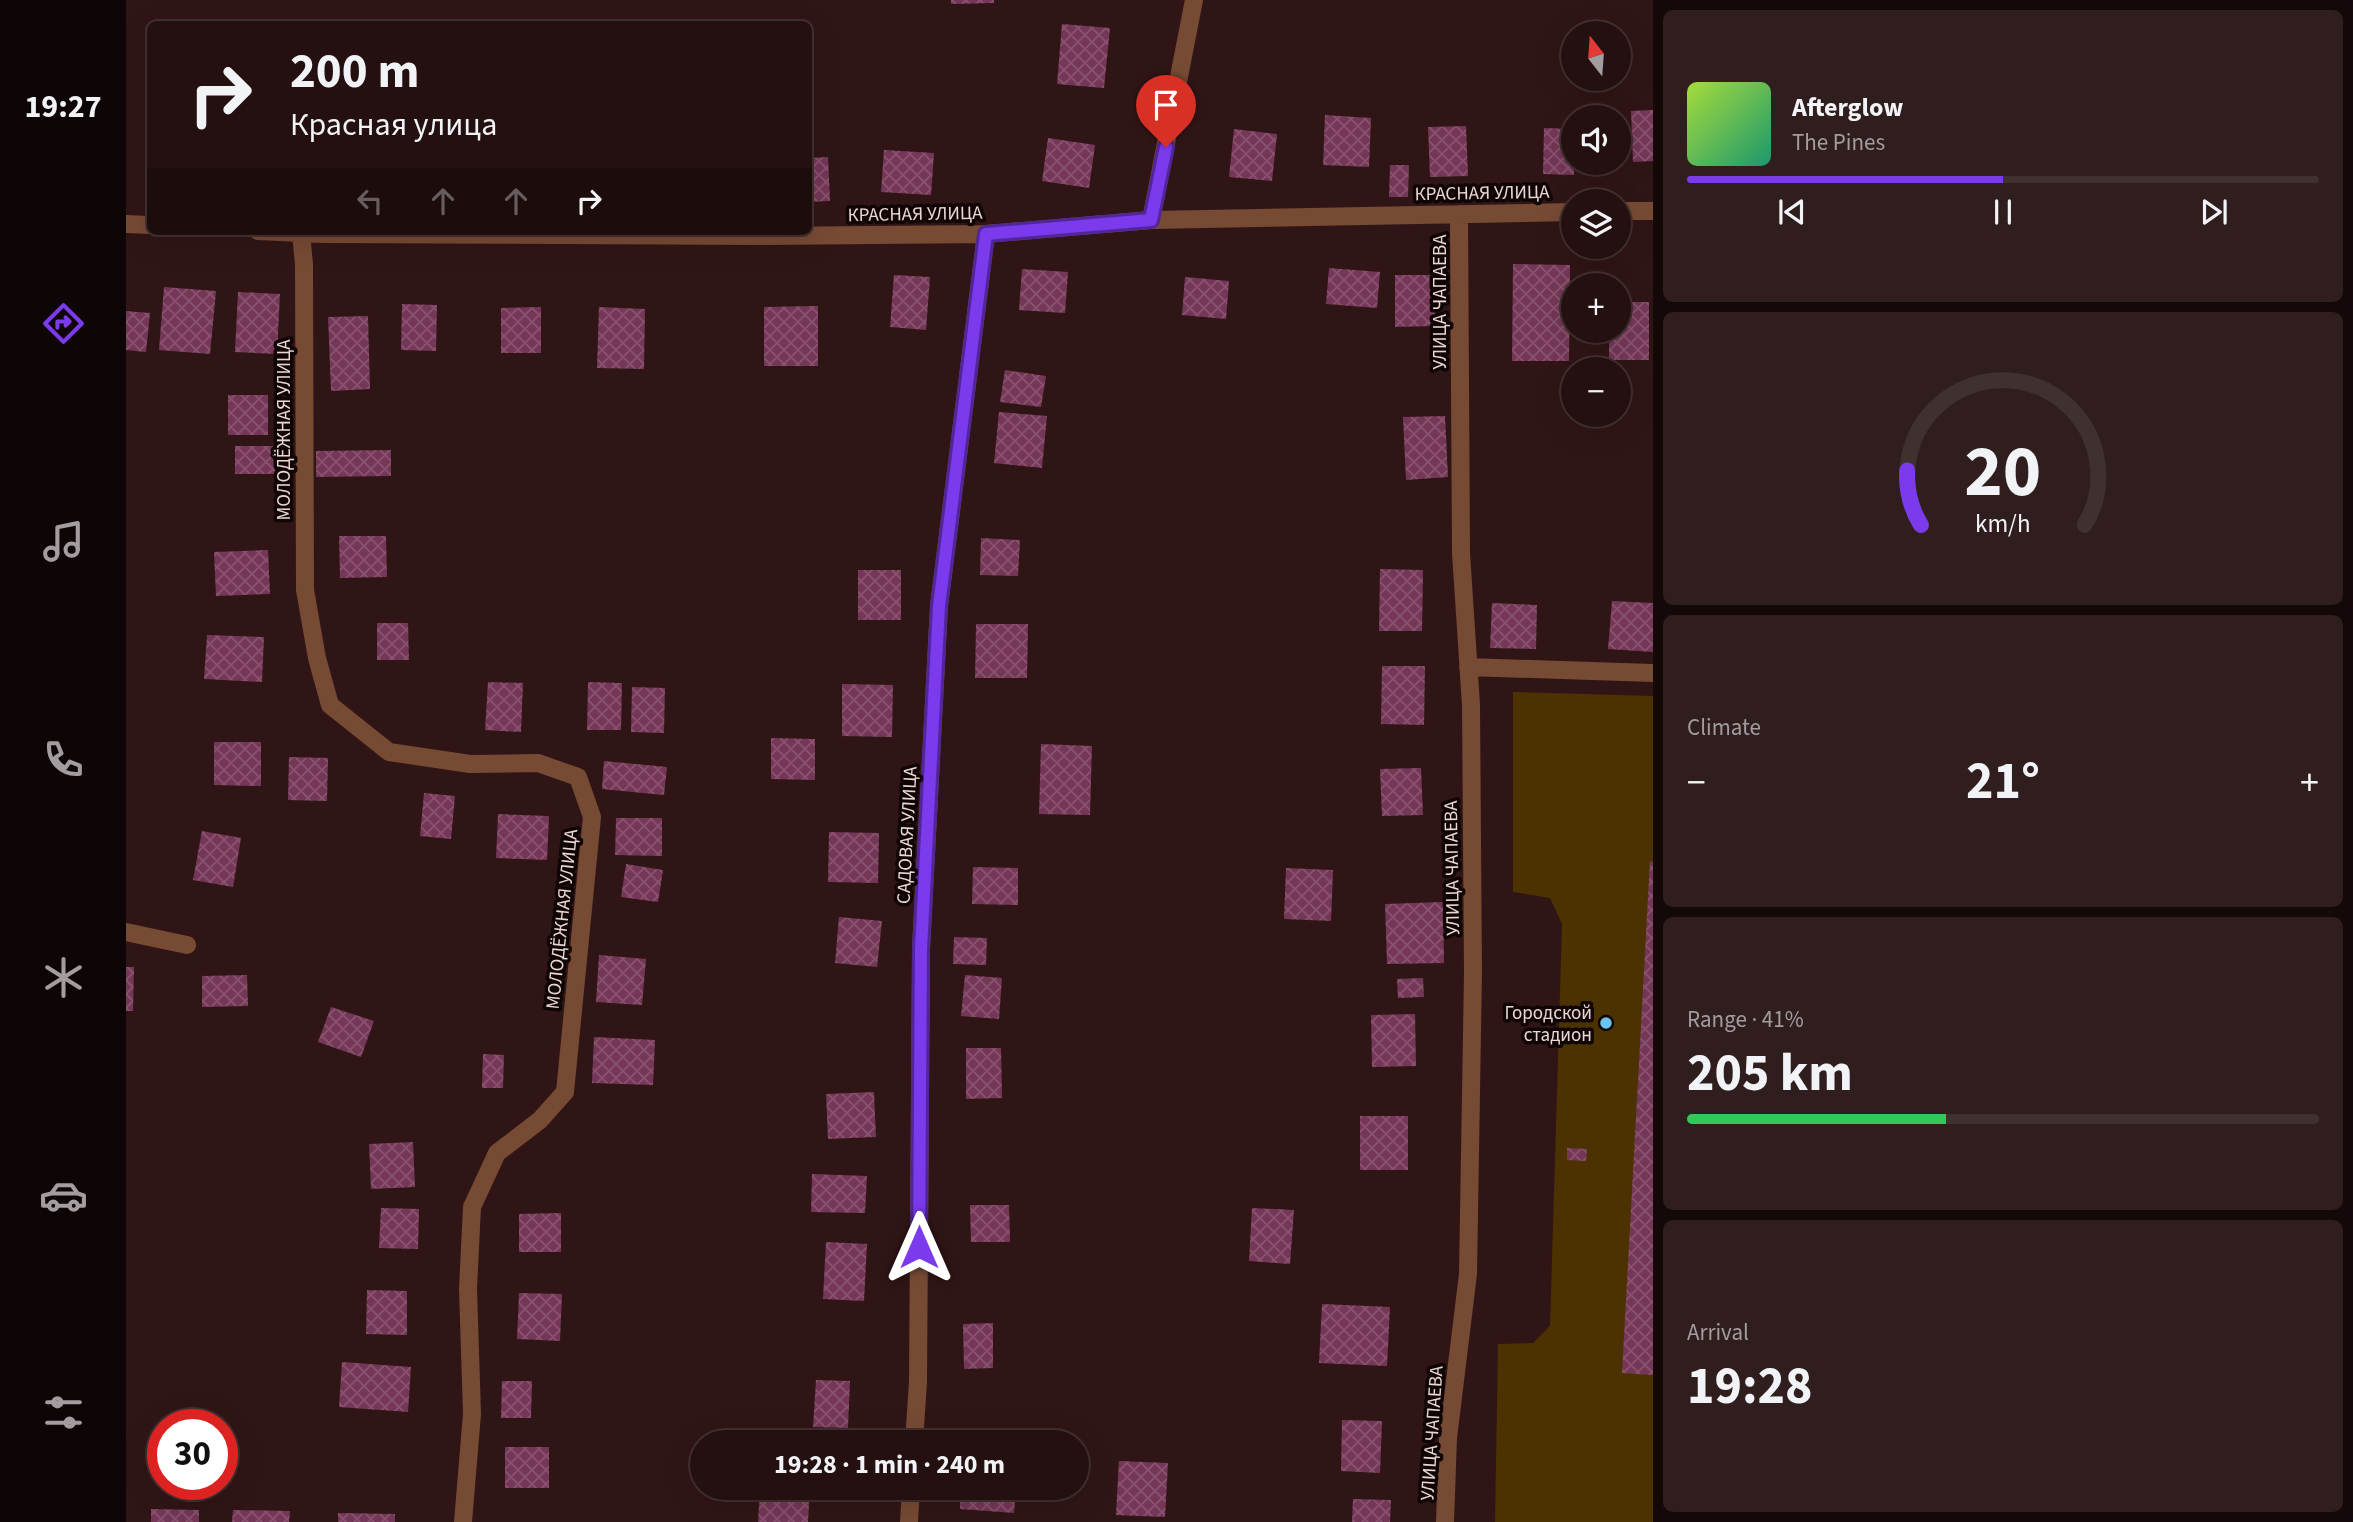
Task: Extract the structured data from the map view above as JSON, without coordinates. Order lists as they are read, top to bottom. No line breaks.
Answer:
{"streets":{"street":["КРАСНАЯ УЛИЦА","УЛИЦА ЧАПАЕВА","МОЛОДЁЖНАЯ УЛИЦА","САДОВАЯ УЛИЦА"]},"crossings":[["КРАСНАЯ УЛИЦА","УЛИЦА ЧАПАЕВА"],["КРАСНАЯ УЛИЦА","САДОВАЯ УЛИЦА"]],"places":["Городской стадион"],"north":"top","page":{"tabs":"19:27","map_buttons":["+","−"],"turn":["200 m","Красная улица"],"song":["Afterglow","The Pines"],"tile":["Climate",["Range · 41%","205 km"],["Arrival","19:28"]],"heat":["−","21°","+"],"limit":"30","trip":"19:28 · 1 min · 240 m","gauge":["20","km/h"]}}
